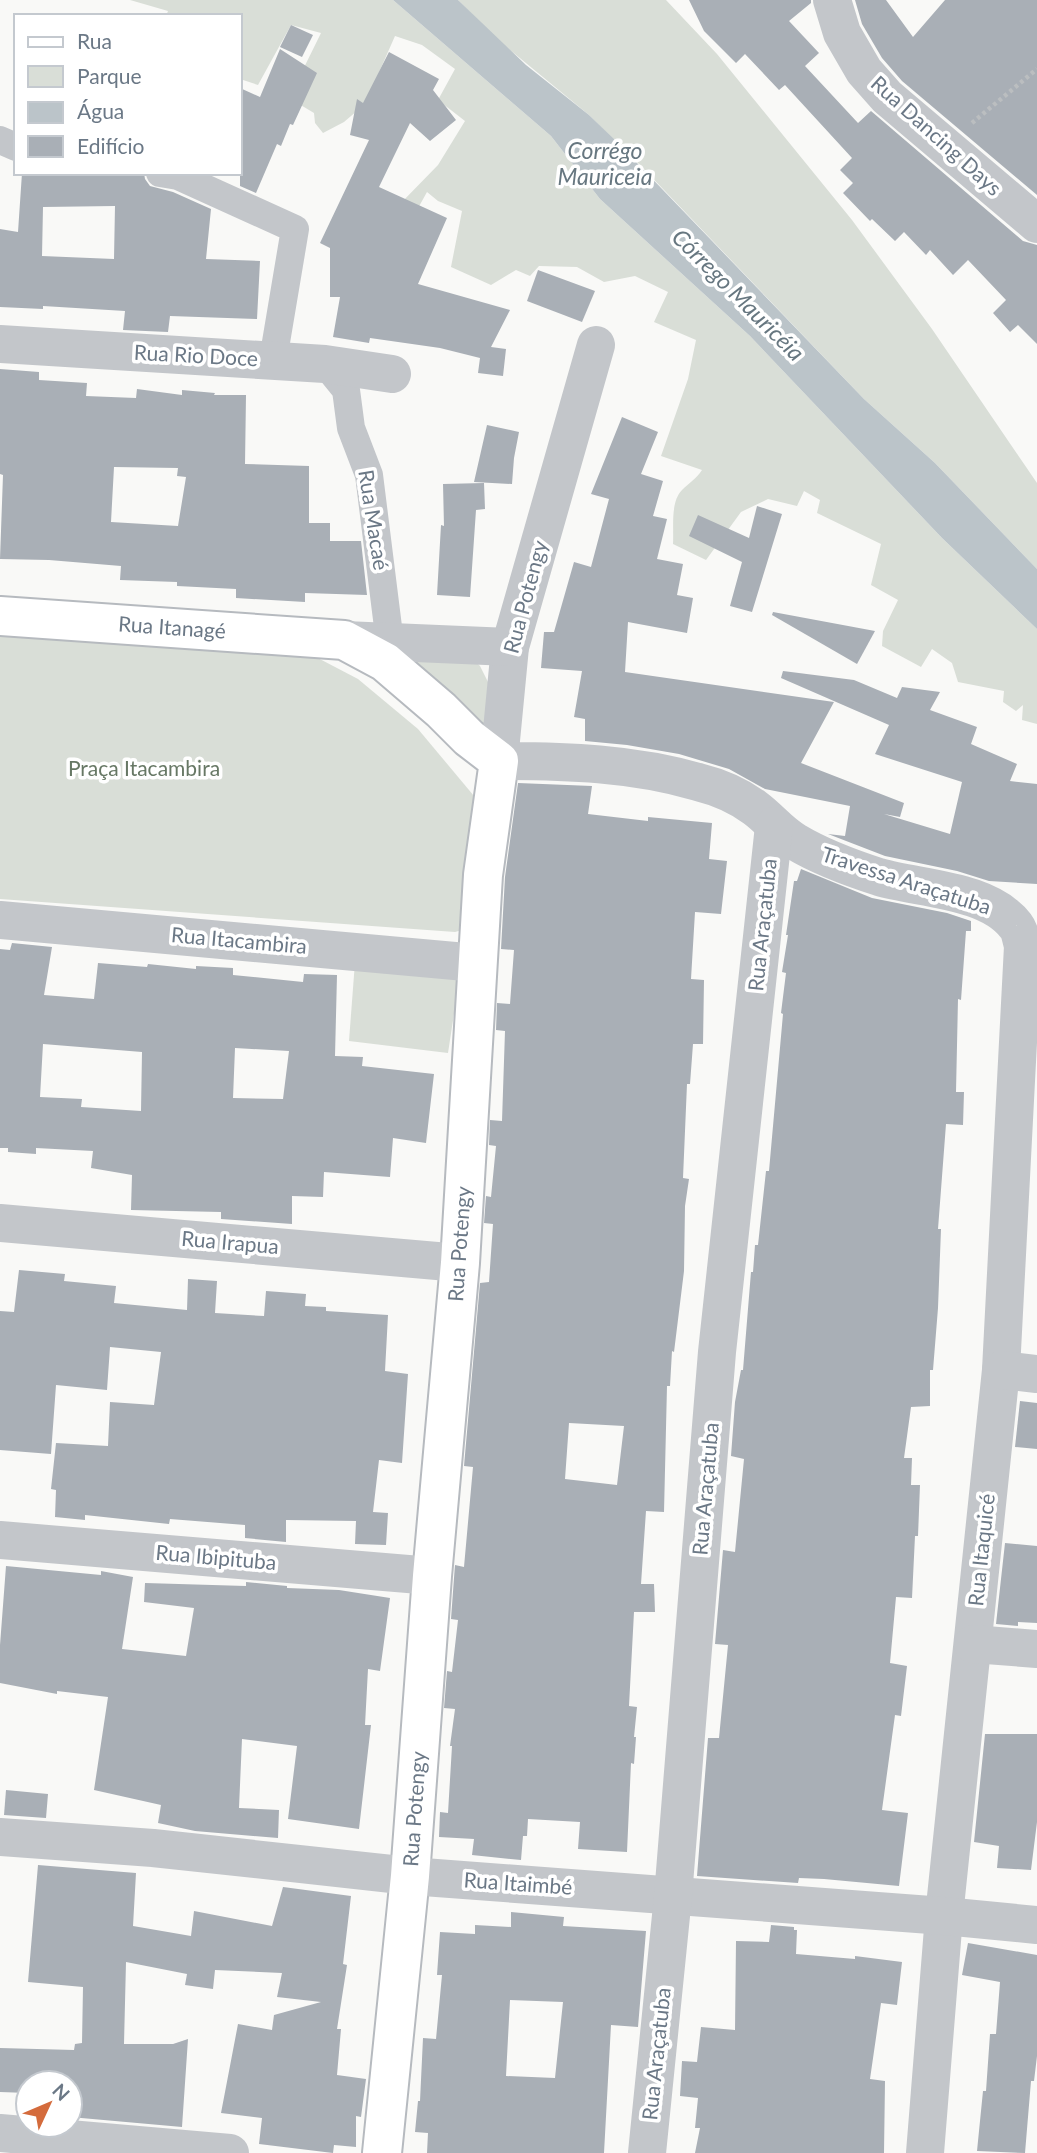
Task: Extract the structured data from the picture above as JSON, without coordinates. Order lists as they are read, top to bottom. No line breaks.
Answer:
{"streets":{"main road":["Rua Potengy","Rua Itanagé"],"street":["Rua Dancing Days","Rua Rio Doce","Rua Macaé","Travessa Araçatuba","Rua Araçatuba","Rua Itacambira","Rua Irapua","Rua Itaquicé","Rua Ibipituba","Rua Itaimbé"]},"crossings":[["Rua Rio Doce","Rua Macaé"],["Rua Macaé","Rua Itanagé"],["Rua Potengy","Rua Itanagé"],["Rua Potengy","Travessa Araçatuba"],["Rua Potengy","Rua Itacambira"],["Rua Potengy","Rua Irapua"],["Rua Potengy","Rua Ibipituba"],["Rua Potengy","Rua Itaimbé"],["Rua Itanagé","Travessa Araçatuba"],["Travessa Araçatuba","Rua Araçatuba"],["Travessa Araçatuba","Rua Itaquicé"],["Rua Araçatuba","Rua Itaimbé"],["Rua Itaquicé","Rua Itaimbé"]],"water":["Corrégo Mauriceia","Córrego Mauricéia"],"parks":["Praça Itacambira"],"legend":["Rua","Parque","Água","Edifício"],"north":"top right"}
